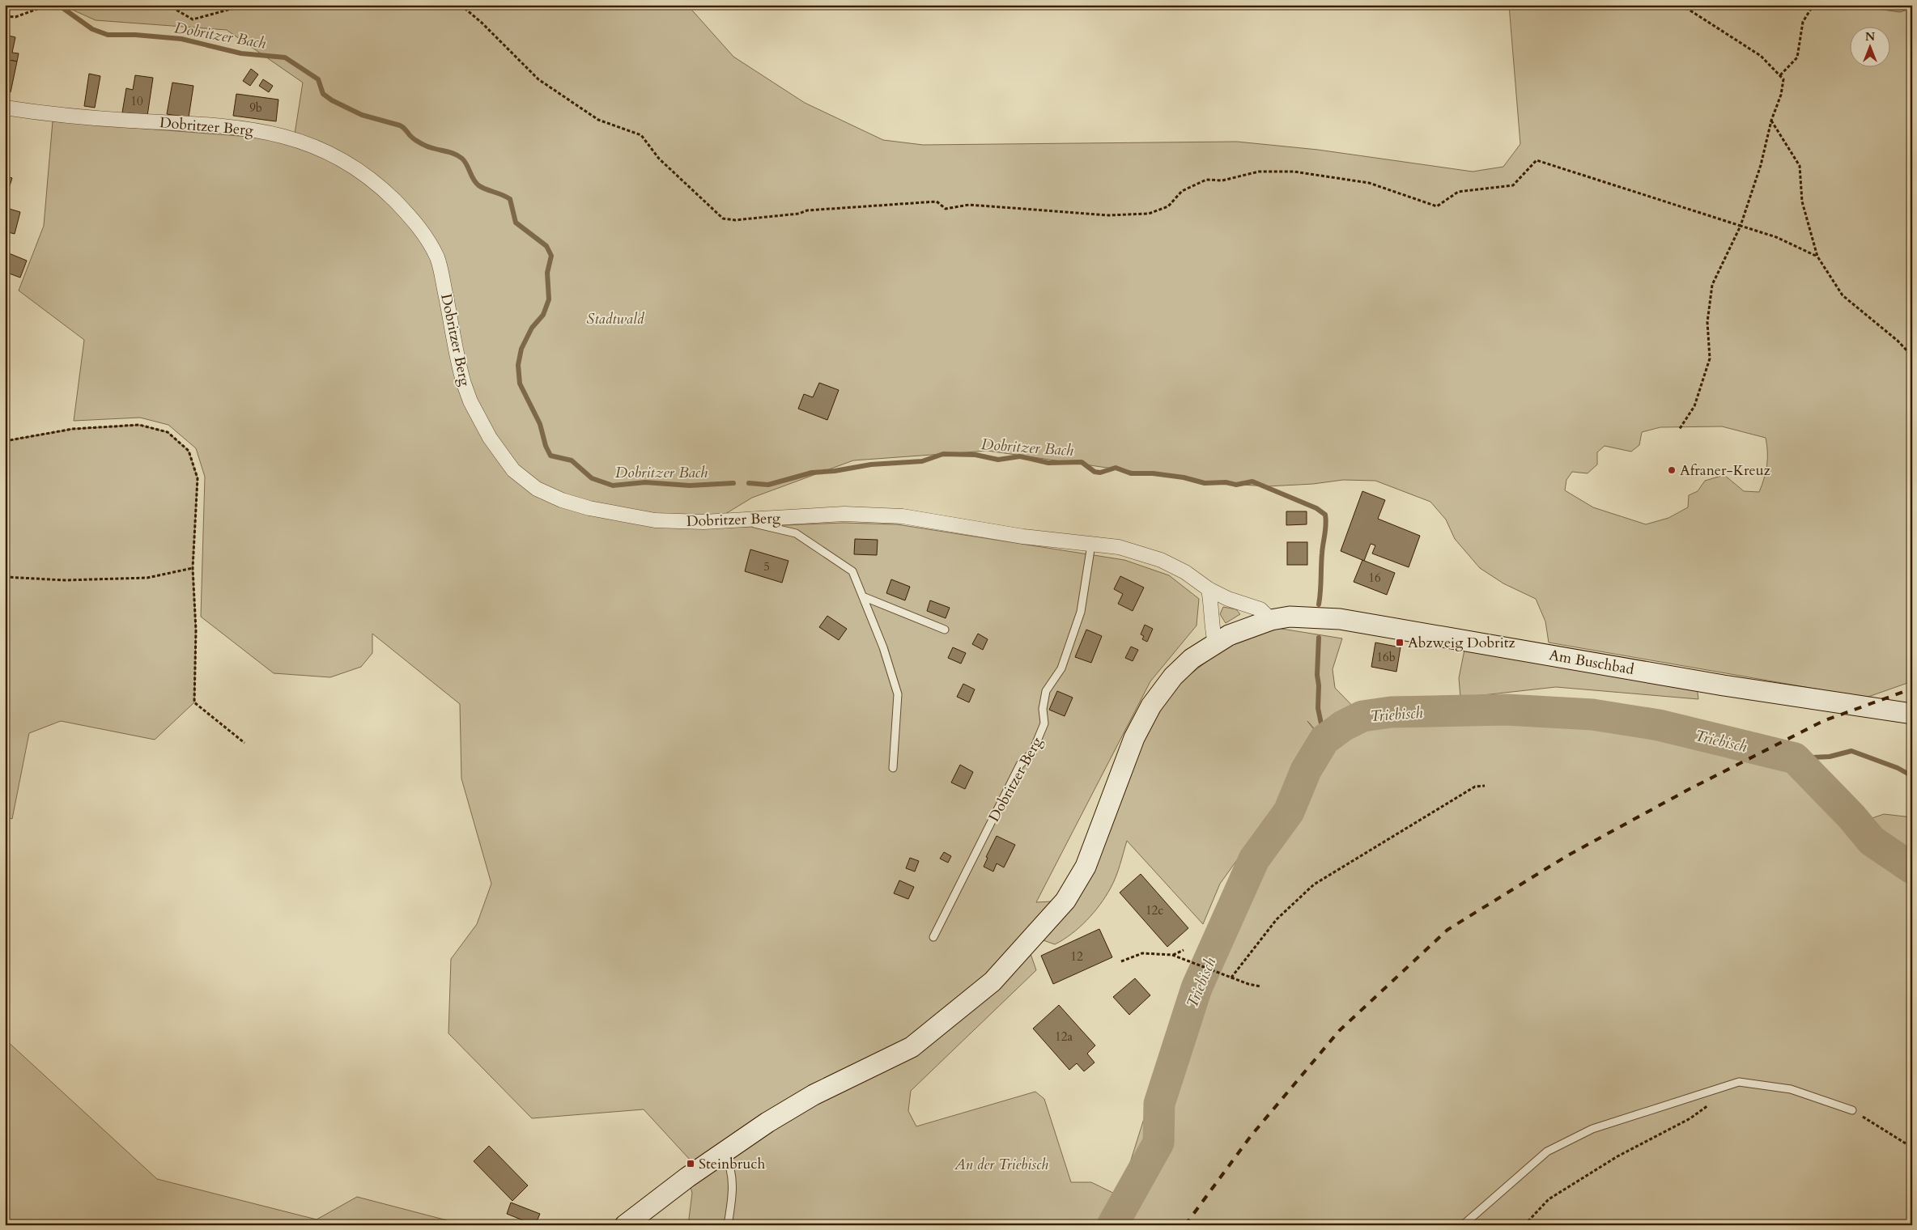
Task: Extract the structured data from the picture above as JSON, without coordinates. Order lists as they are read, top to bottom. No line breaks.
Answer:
{"streets":{"main road":["Am Buschbad"],"street":["Dobritzer Berg"]},"crossings":[["Dobritzer Berg","Am Buschbad"]],"water":["Dobritzer Bach","Triebisch"],"parks":["Stadtwald","An der Triebisch"],"places":{"other":["Afraner-Kreuz"],"transit":["Abzweig Dobritz","Steinbruch"]},"house_numbers":["10","9b","5","16","16b","12c","12","12a"],"north":"top"}
